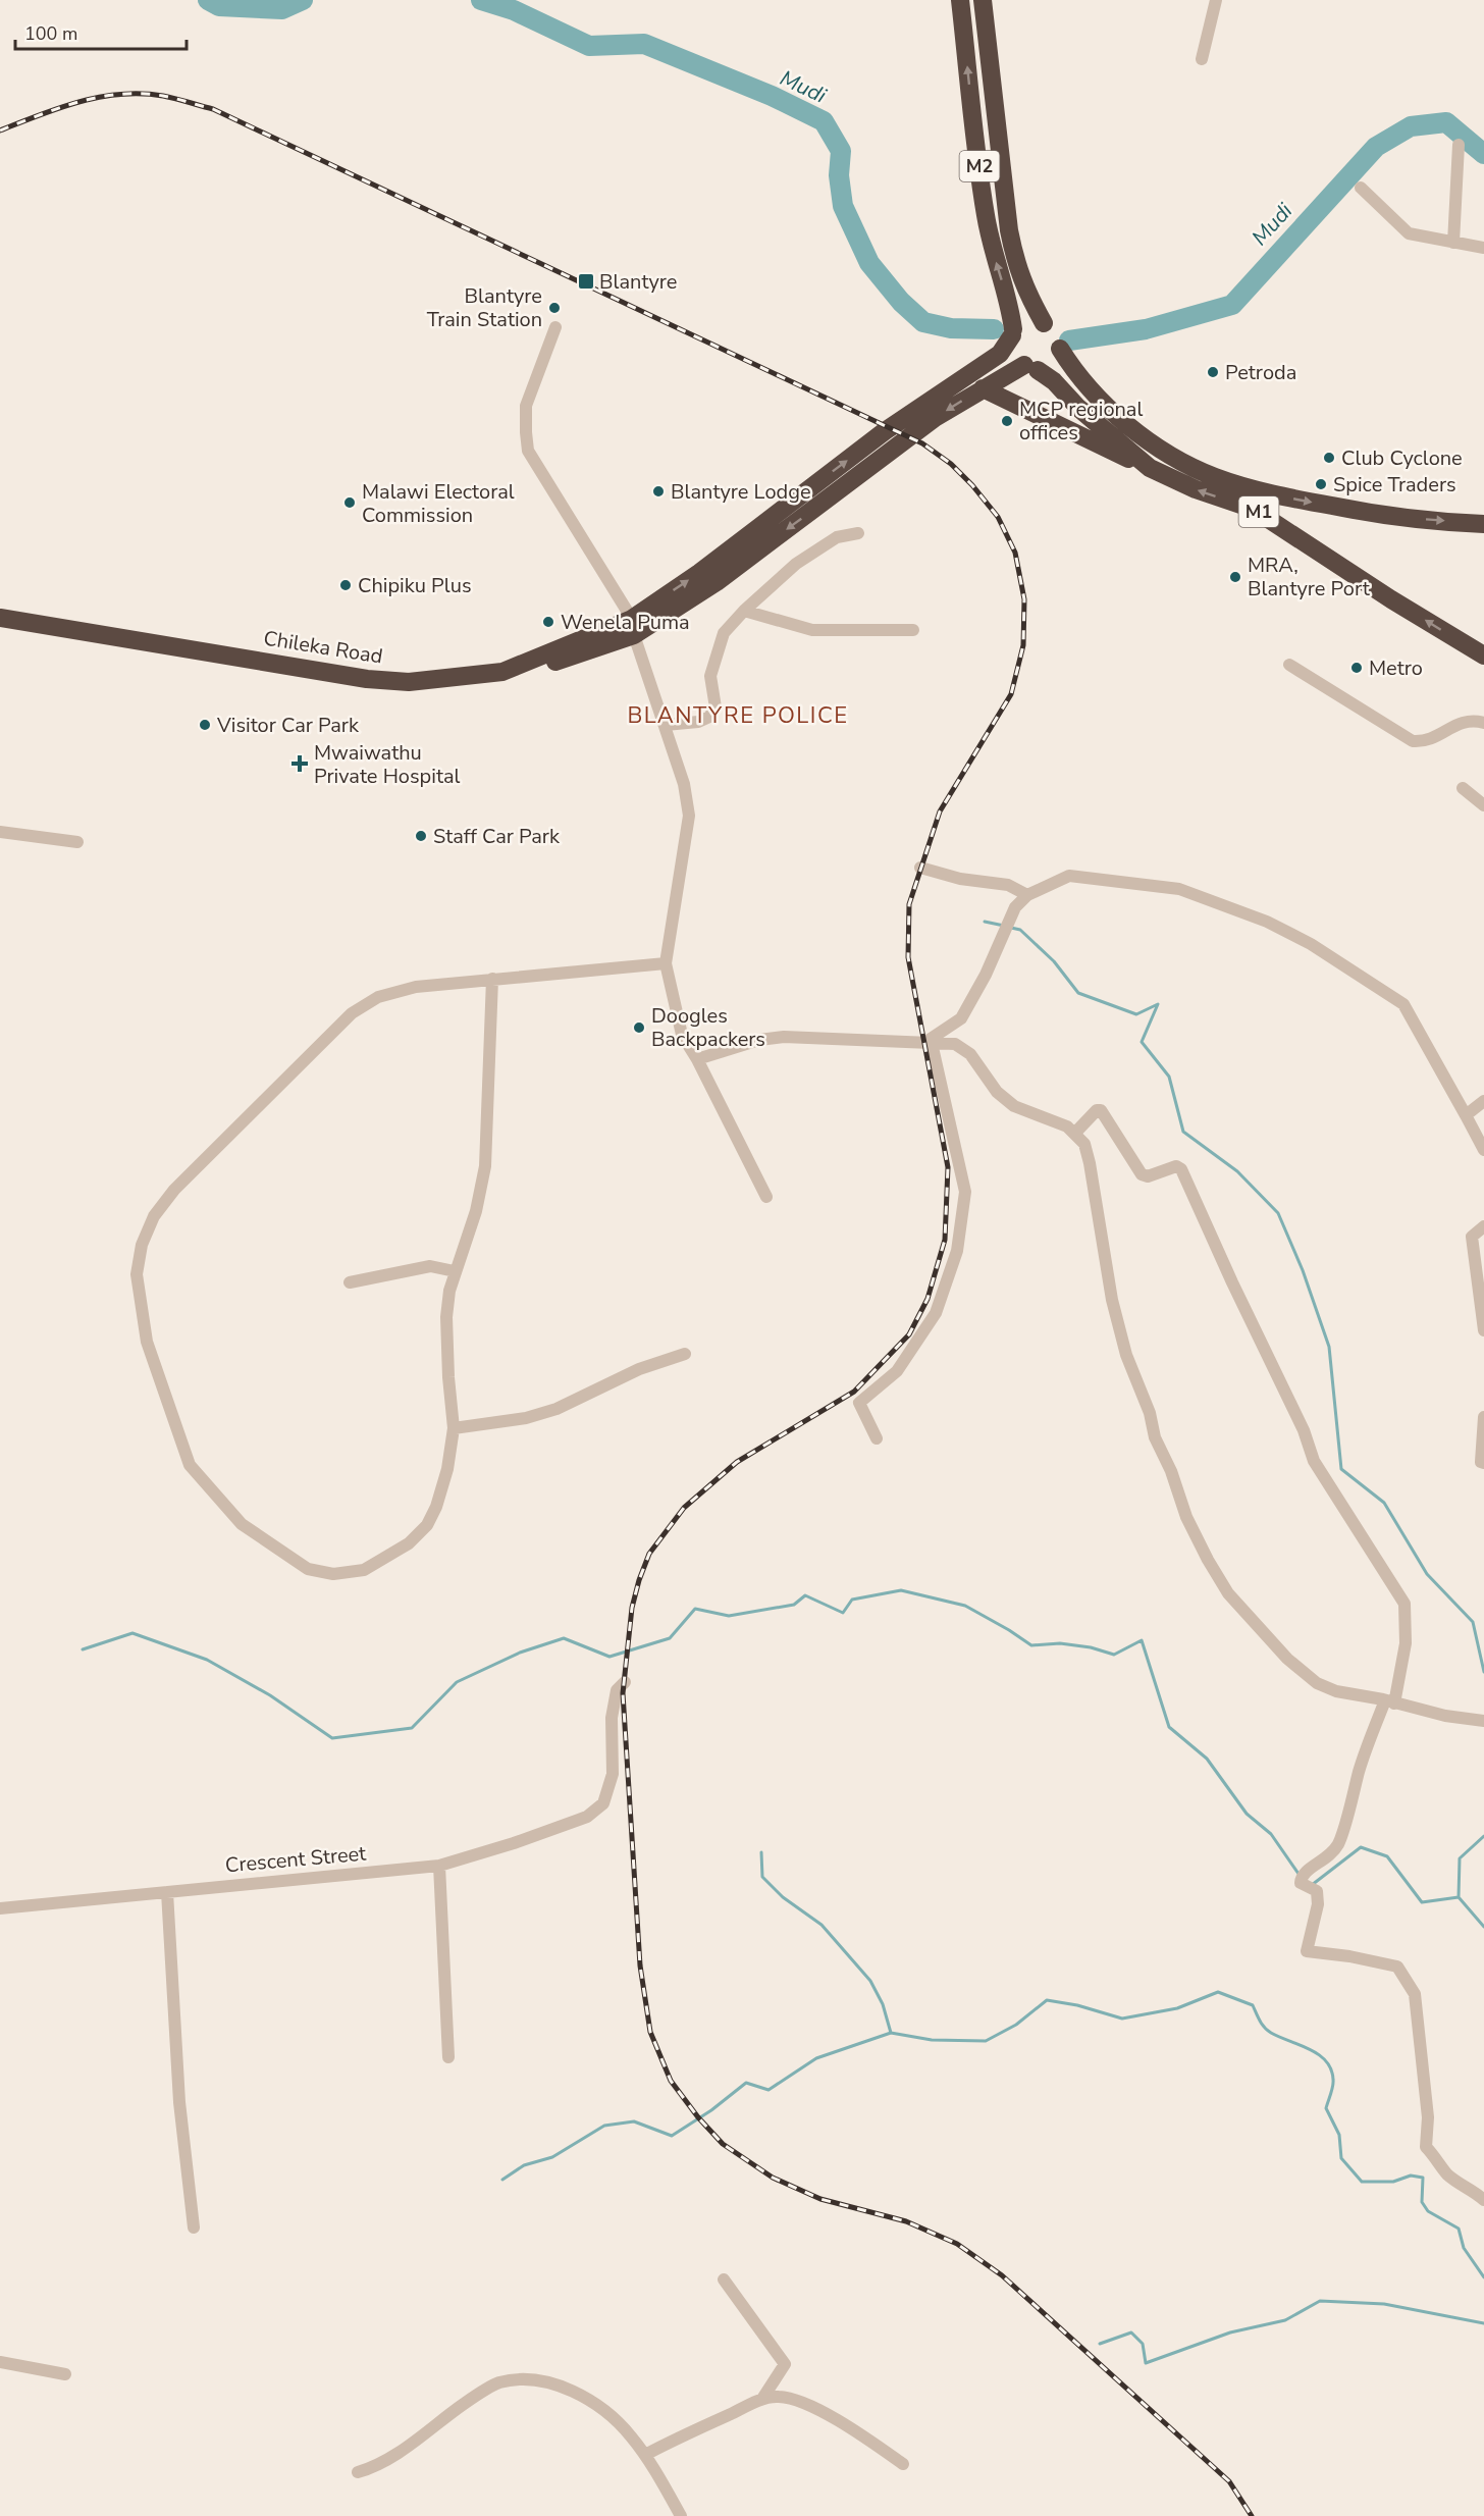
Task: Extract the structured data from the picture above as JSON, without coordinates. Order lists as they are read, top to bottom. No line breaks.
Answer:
{"streets":{"highway":["M2","M1","Chileka Road"],"street":["Crescent Street"]},"crossings":[["M2","M1"]],"districts":["BLANTYRE POLICE"],"water":["Mudi"],"places":{"transit":["Blantyre"],"other":["Blantyre Train Station","Petroda","MCP regional offices","Club Cyclone","Spice Traders","Blantyre Lodge","Malawi Electoral Commission","MRA, Blantyre Port","Chipiku Plus","Wenela Puma","Metro","Visitor Car Park","Staff Car Park","Doogles Backpackers"],"health":["Mwaiwathu Private Hospital"]},"scale_bar":"100 m"}
